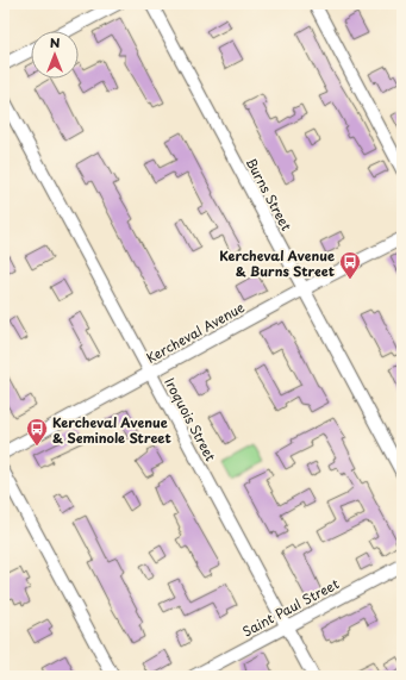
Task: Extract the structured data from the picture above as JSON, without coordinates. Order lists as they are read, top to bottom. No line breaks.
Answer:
{"streets":{"street":["Burns Street","Kercheval Avenue","Iroquois Street","Saint Paul Street"]},"crossings":[["Burns Street","Kercheval Avenue"],["Kercheval Avenue","Iroquois Street"],["Iroquois Street","Saint Paul Street"]],"places":{"bus stop":["Kercheval Avenue & Burns Street","Kercheval Avenue & Seminole Street"]},"north":"top"}
